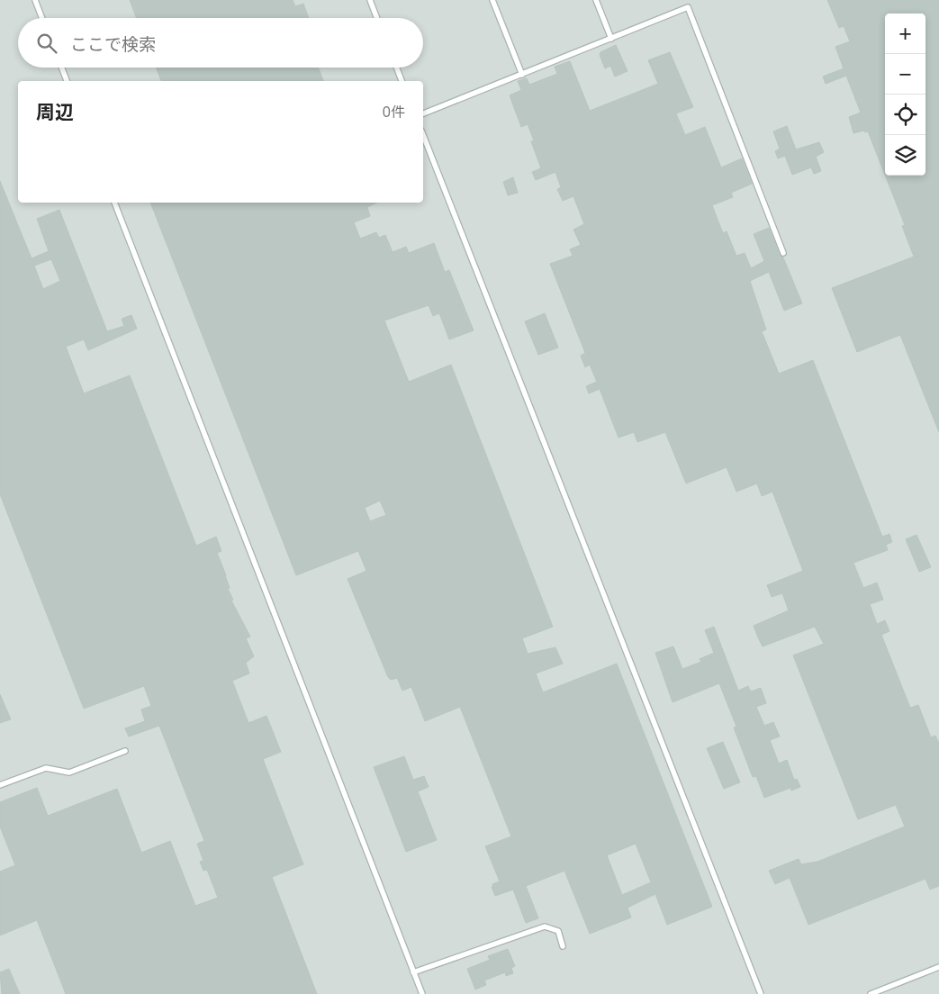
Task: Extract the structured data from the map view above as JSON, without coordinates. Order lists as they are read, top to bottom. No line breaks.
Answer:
{"page":{"map_buttons":["+","−"],"search":"ここで検索","heading":["周辺","0件"]}}
